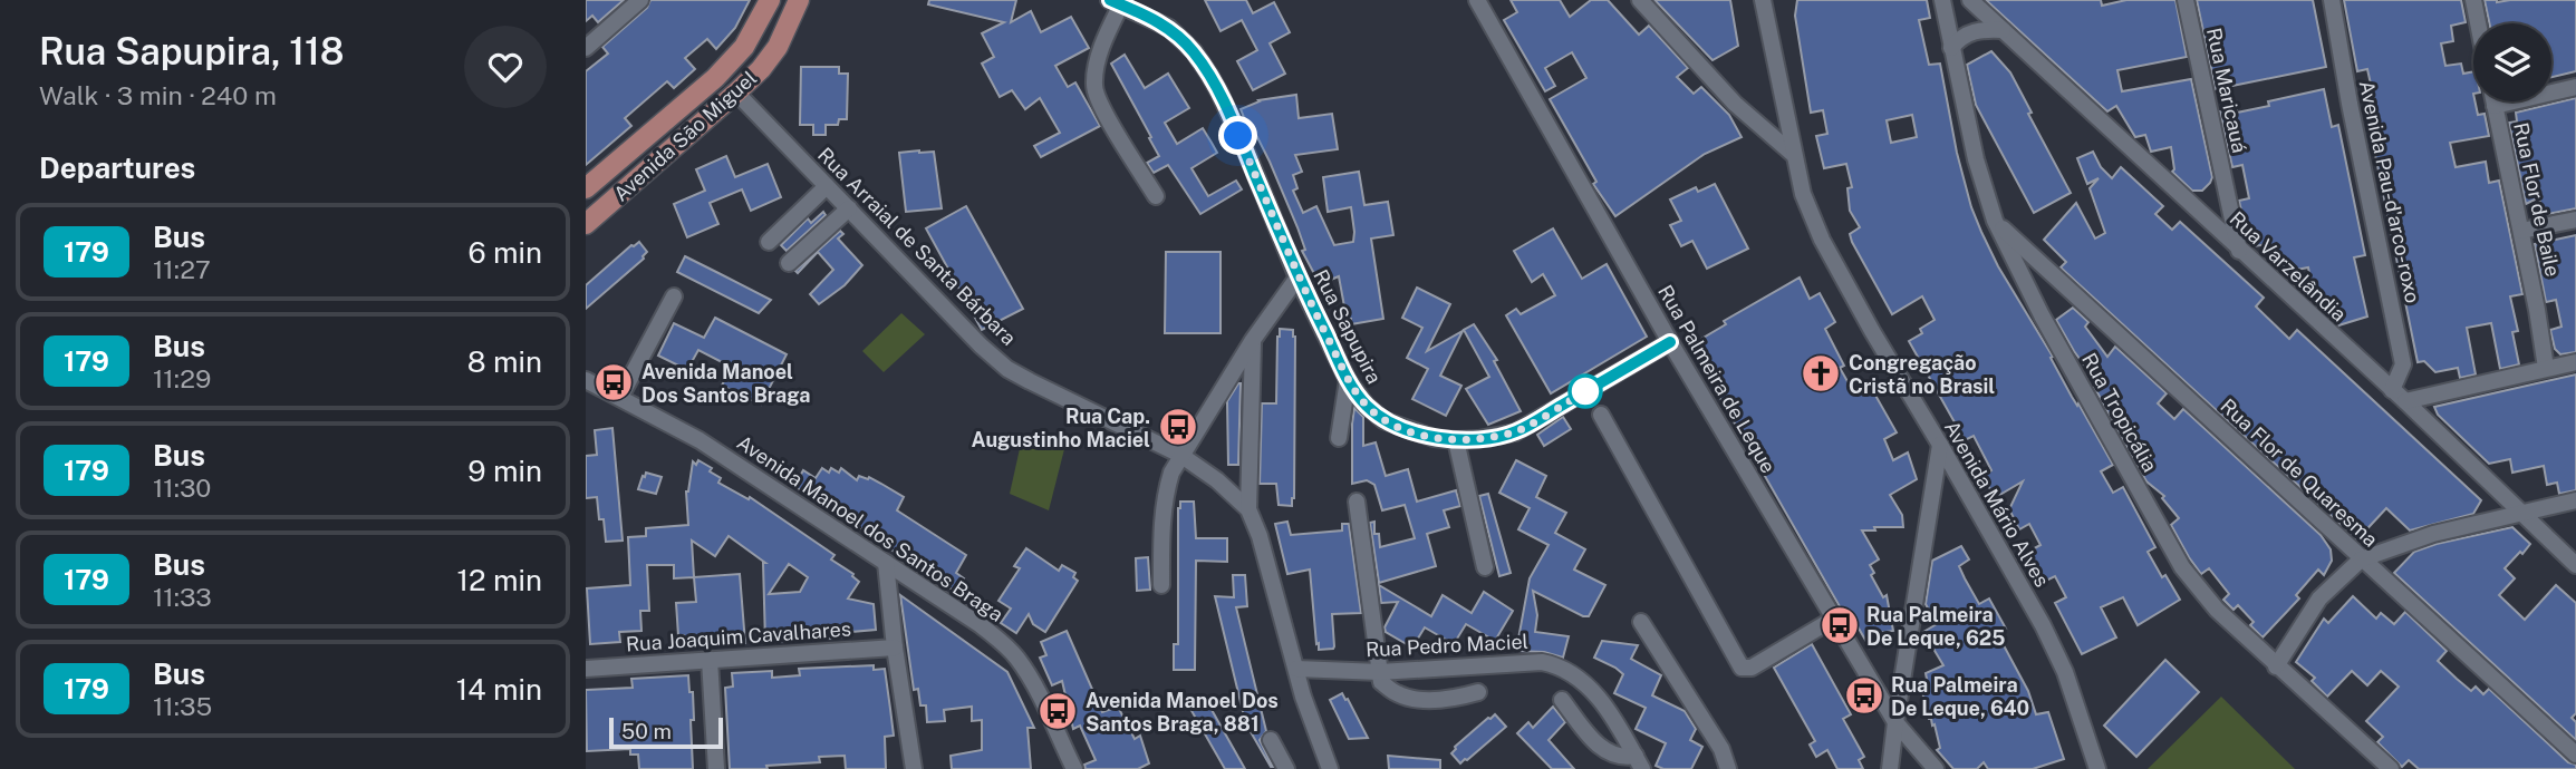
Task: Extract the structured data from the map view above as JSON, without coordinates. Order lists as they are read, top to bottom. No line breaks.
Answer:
{"streets":{"main road":["Avenida São Miguel"],"street":["Rua Maricauá","Avenida Pau-d'arco-roxo","Rua Flor de Baile","Rua Arraial de Santa Bárbara","Rua Varzelândia","Rua Sapupira","Rua Palmeira de Leque","Rua Tropicália","Rua Flor de Quaresma","Avenida Mário Alves","Avenida Manoel dos Santos Braga","Rua Joaquim Cavalhares","Rua Pedro Maciel"]},"crossings":[["Rua Maricauá","Rua Varzelândia"],["Avenida São Miguel","Rua Arraial de Santa Bárbara"],["Avenida Pau-d'arco-roxo","Rua Varzelândia"],["Rua Arraial de Santa Bárbara","Rua Pedro Maciel"],["Rua Sapupira","Rua Palmeira de Leque"],["Rua Tropicália","Rua Flor de Quaresma"]],"places":{"church":["Congregação Cristã no Brasil"],"bus stop":["Avenida Manoel Dos Santos Braga","Rua Cap. Augustinho Maciel","Rua Palmeira De Leque, 625","Rua Palmeira De Leque, 640","Avenida Manoel Dos Santos Braga, 881"]},"lines":["bus line 179"],"scale_bar":"50 m","page":{"heading":[["Rua Sapupira, 118","Walk · 3 min · 240 m"],"Departures"],"list":[{"mark":"179","name":"Bus","note":"11:27","value":"6 min"},{"mark":"179","name":"Bus","note":"11:29","value":"8 min"},{"mark":"179","name":"Bus","note":"11:30","value":"9 min"},{"mark":"179","name":"Bus","note":"11:33","value":"12 min"},{"mark":"179","name":"Bus","note":"11:35","value":"14 min"}],"scale":"50 m"}}
